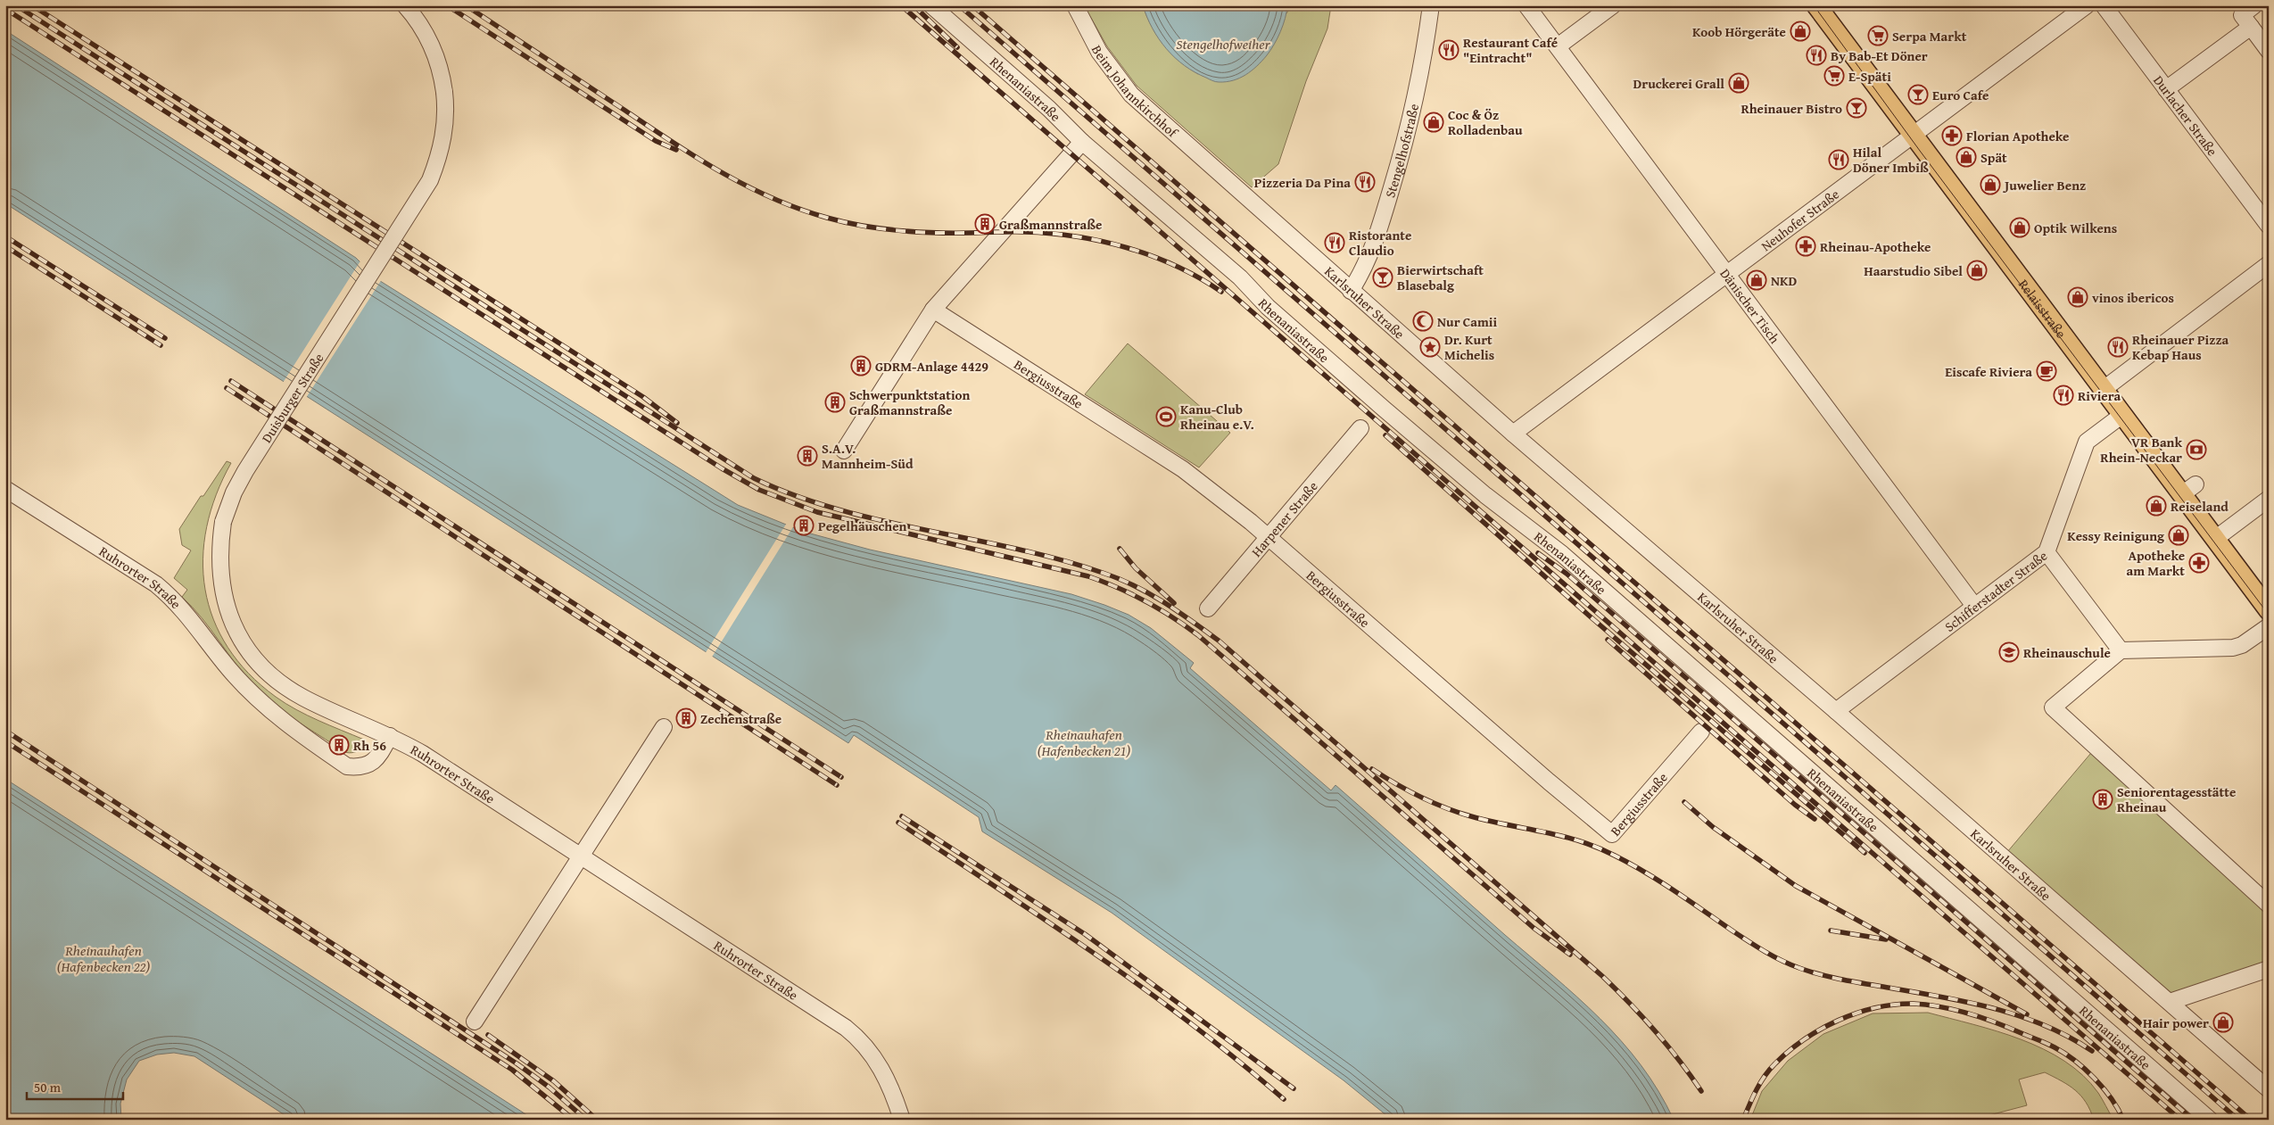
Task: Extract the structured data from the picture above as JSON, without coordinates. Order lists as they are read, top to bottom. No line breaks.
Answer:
{"streets":{"main road":["Relaisstraße"],"street":["Rhenaniastraße","Beim Johannkirchhof","Durlacher Straße","Stengelhofstraße","Neuhofer Straße","Karlsruher Straße","Dänischer Tisch","Bergiusstraße","Duisburger Straße","Harpener Straße","Ruhrorter Straße","Schifferstadter Straße"]},"crossings":[["Beim Johannkirchhof","Karlsruher Straße"],["Stengelhofstraße","Karlsruher Straße"],["Neuhofer Straße","Karlsruher Straße"],["Neuhofer Straße","Dänischer Tisch"],["Neuhofer Straße","Relaisstraße"],["Karlsruher Straße","Schifferstadter Straße"],["Dänischer Tisch","Schifferstadter Straße"],["Relaisstraße","Schifferstadter Straße"],["Bergiusstraße","Harpener Straße"],["Duisburger Straße","Ruhrorter Straße"]],"water":["Stengelhofweiher","Rheinauhafen (Hafenbecken 21)","Rheinauhafen (Hafenbecken 22)"],"places":{"shop":["Koob Hörgeräte","Druckerei Grall","Coc & Öz Rolladenbau","Spät","Juwelier Benz","Optik Wilkens","Haarstudio Sibel","NKD","vinos ibericos","Reiseland","Kessy Reinigung","Hair power"],"supermarket":["Serpa Markt","E-Späti"],"restaurant":["Restaurant Café \"Eintracht\"","By Bab-Et Döner","Hilal Döner Imbiß","Pizzeria Da Pina","Ristorante Claudio","Rheinauer Pizza Kebap Haus","Riviera"],"bar":["Euro Cafe","Rheinauer Bistro","Bierwirtschaft Blasebalg"],"pharmacy":["Florian Apotheke","Rheinau-Apotheke","Apotheke am Markt"],"building":["Graßmannstraße","GDRM-Anlage 4429","Schwerpunktstation Graßmannstraße","S.A.V. Mannheim-Süd","Pegelhäuschen","Zechenstraße","Rh 56","Seniorentagesstätte Rheinau"],"mosque":["Nur Camii"],"place":["Dr. Kurt Michelis"],"cafe":["Eiscafe Riviera"],"sports":["Kanu-Club Rheinau e.V."],"bank":["VR Bank Rhein-Neckar"],"school or university":["Rheinauschule"]},"scale_bar":"50 m"}
